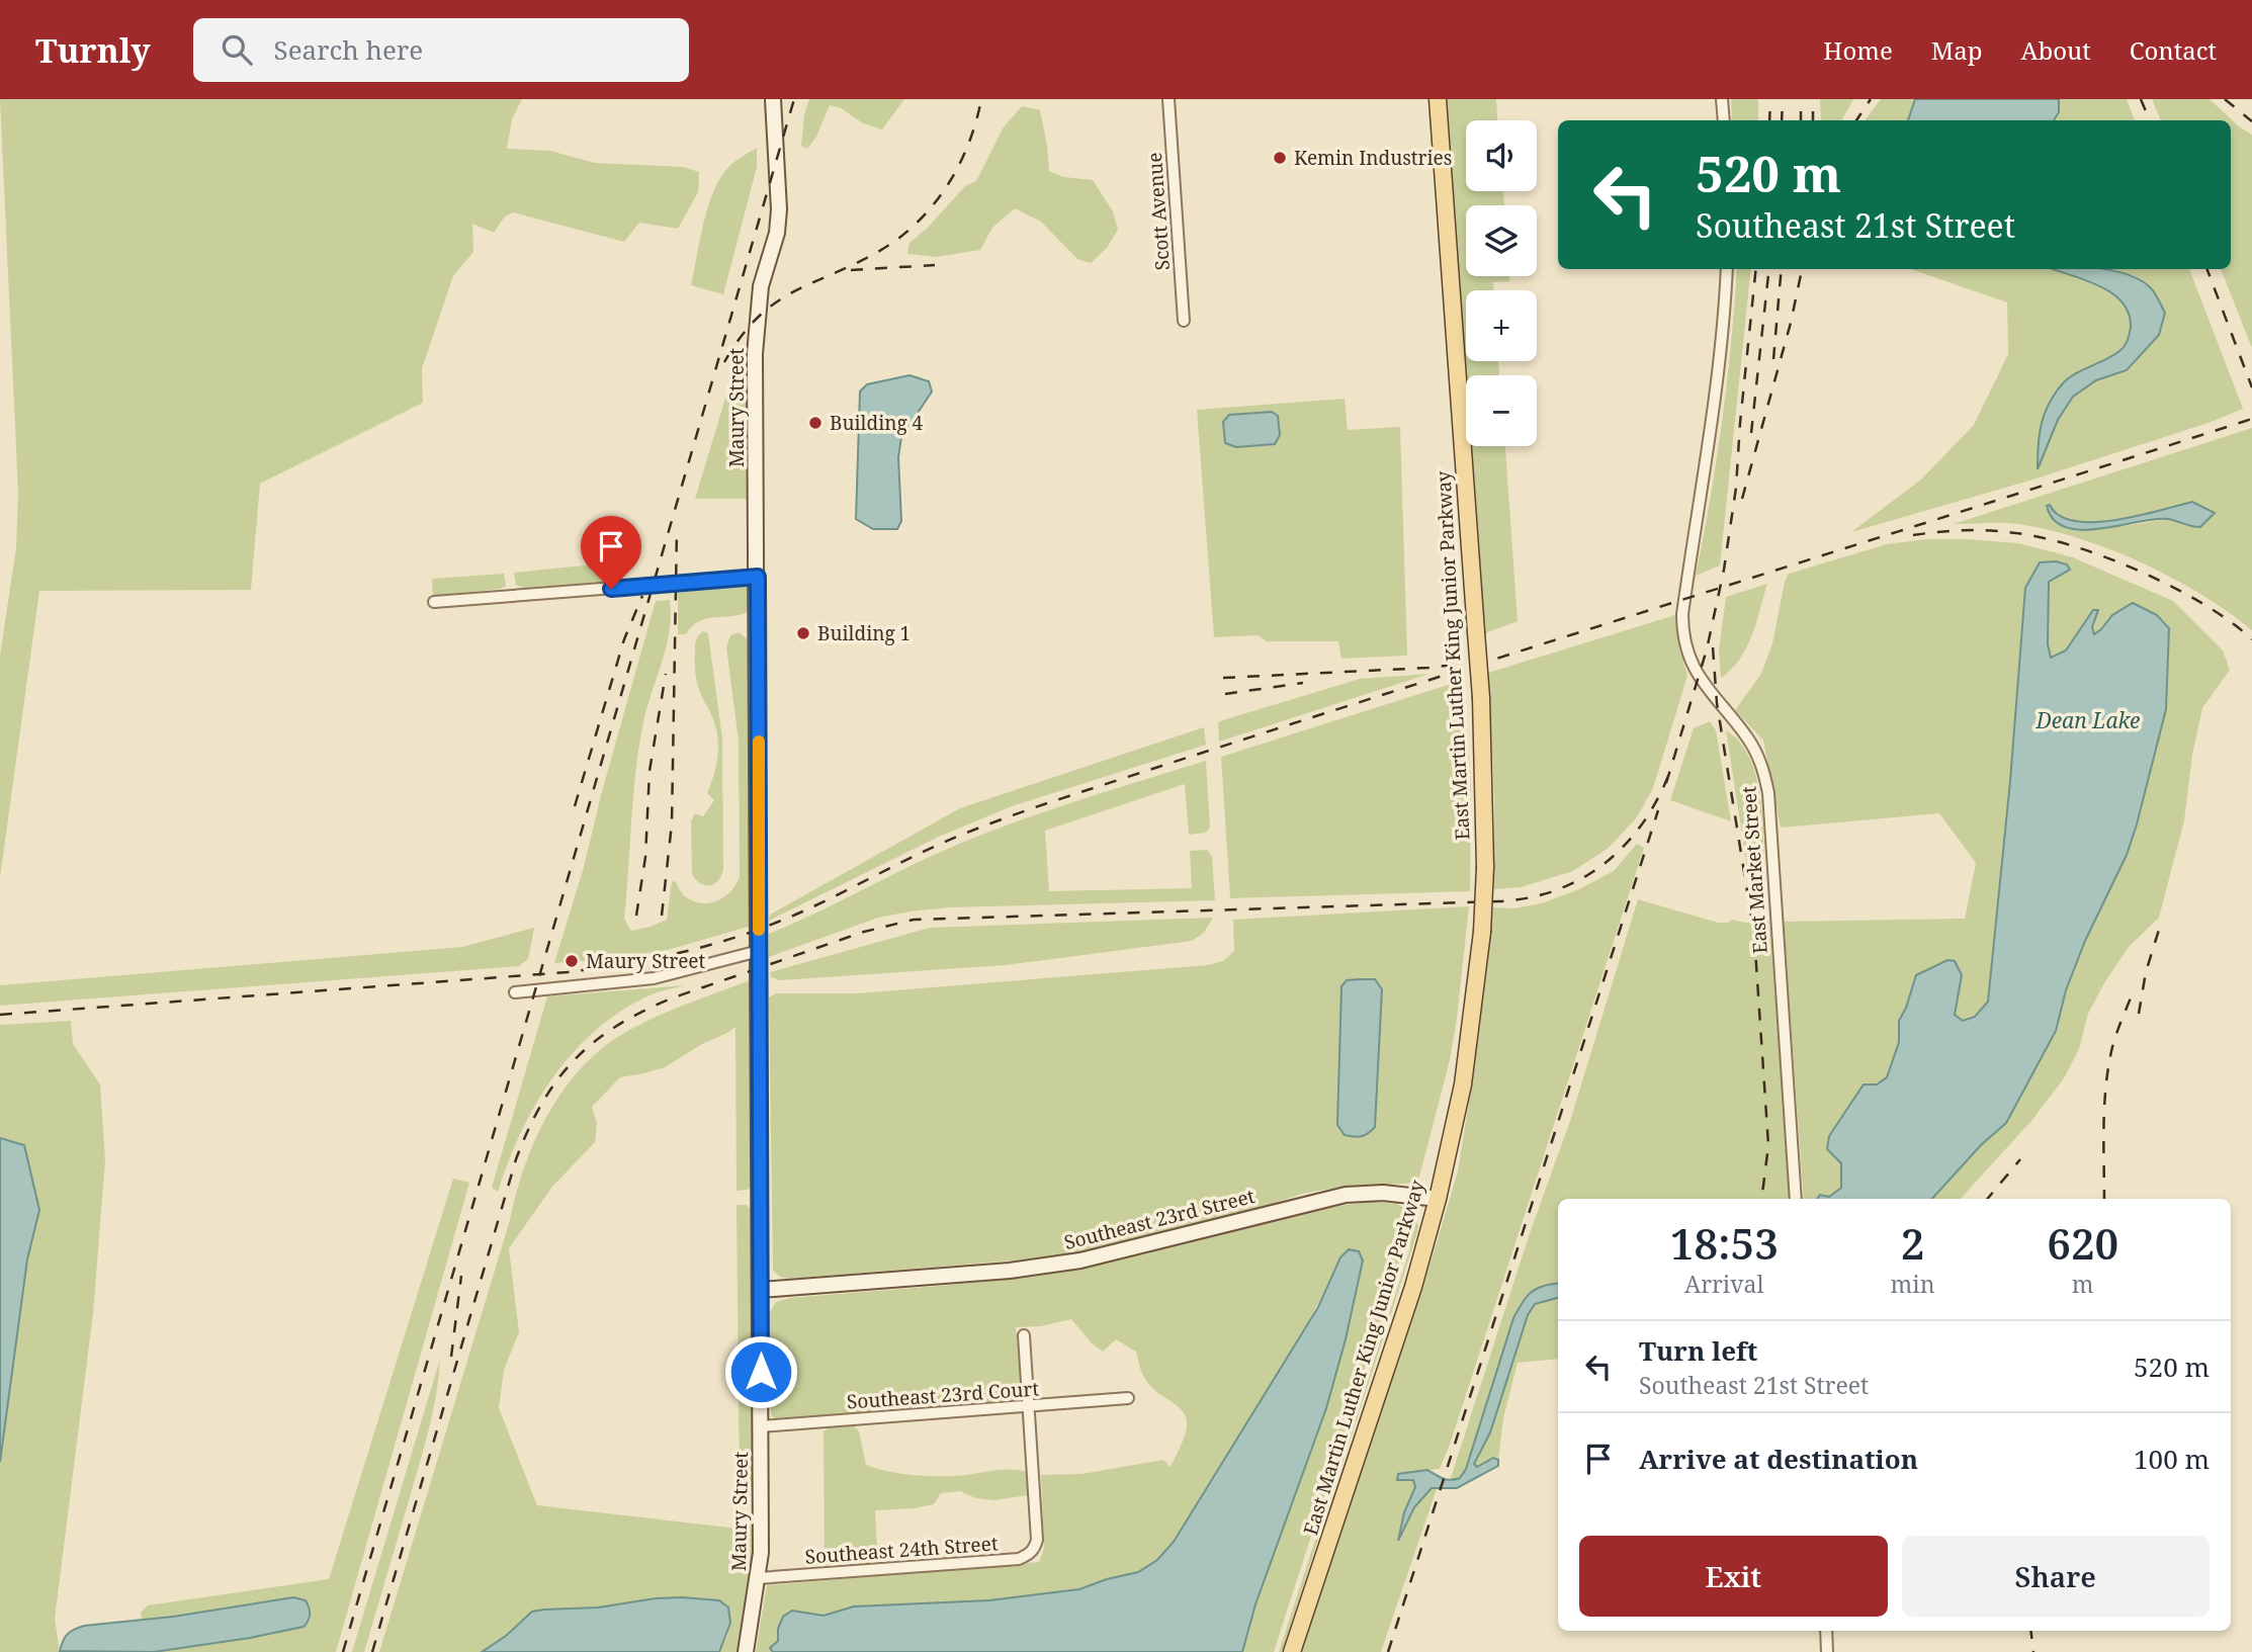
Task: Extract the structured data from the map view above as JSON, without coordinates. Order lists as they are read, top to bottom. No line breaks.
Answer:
{"streets":{"main road":["Maury Street","East Martin Luther King Junior Parkway","Southeast 23rd Street"],"street":["Scott Avenue","East Market Street","Southeast 23rd Court","Southeast 24th Street"]},"crossings":[["Maury Street","Southeast 23rd Street"],["Maury Street","Southeast 23rd Court"],["Maury Street","Southeast 24th Street"],["East Martin Luther King Junior Parkway","Southeast 23rd Street"],["Southeast 23rd Court","Southeast 24th Street"]],"water":["Dean Lake"],"places":["Kemin Industries","Building 4","Building 1","Maury Street"],"page":{"header":"Turnly","search":"Search here","nav":["Home","Map","About","Contact"],"map_buttons":["+","−"],"turn":["520 m","Southeast 21st Street"],"eta":["18:53","Arrival","2","min","620","m"],"list":[{"name":"Turn left","note":"Southeast 21st Street","value":"520 m"},{"name":"Arrive at destination","value":"100 m"}],"buttons":["Exit","Share"]}}
